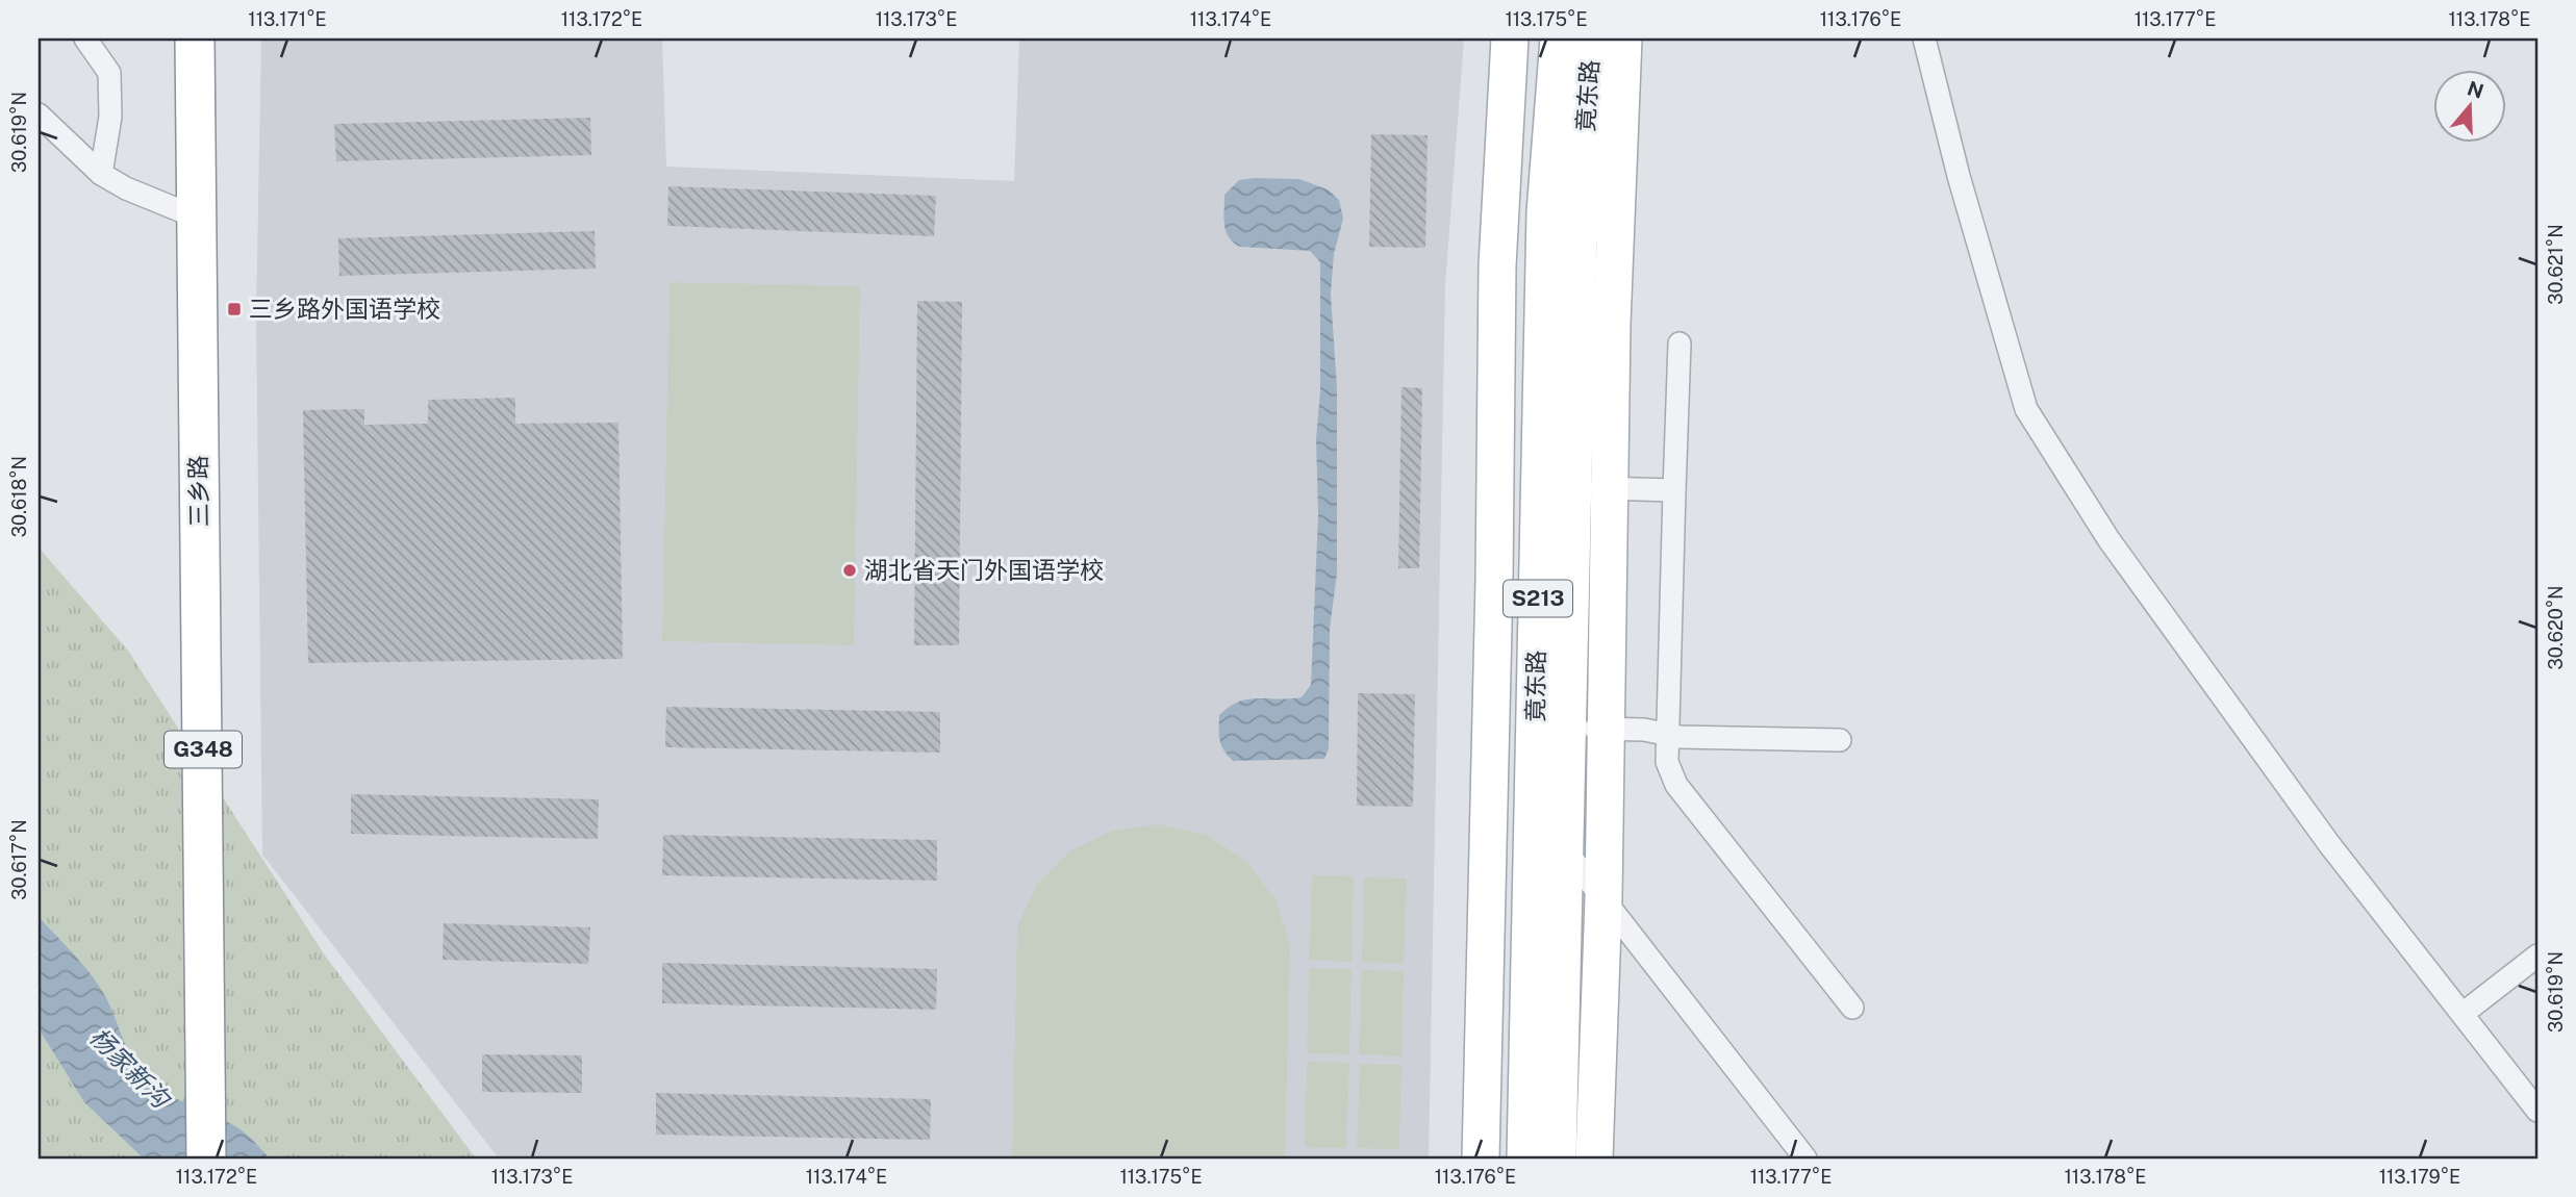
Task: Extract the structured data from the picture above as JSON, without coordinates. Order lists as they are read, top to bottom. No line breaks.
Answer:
{"streets":{"highway":["三乡路","G348"],"main road":["竟东路","S213"]},"water":["杨家新沟"],"places":{"transit":["三乡路外国语学校"],"other":["湖北省天门外国语学校"]},"north":"top","coordinates":["113.171°E","113.172°E","113.173°E","113.174°E","113.175°E","113.176°E","113.177°E","113.178°E","30.619°N","30.621°N","30.618°N","30.620°N","30.617°N","113.179°E"]}
